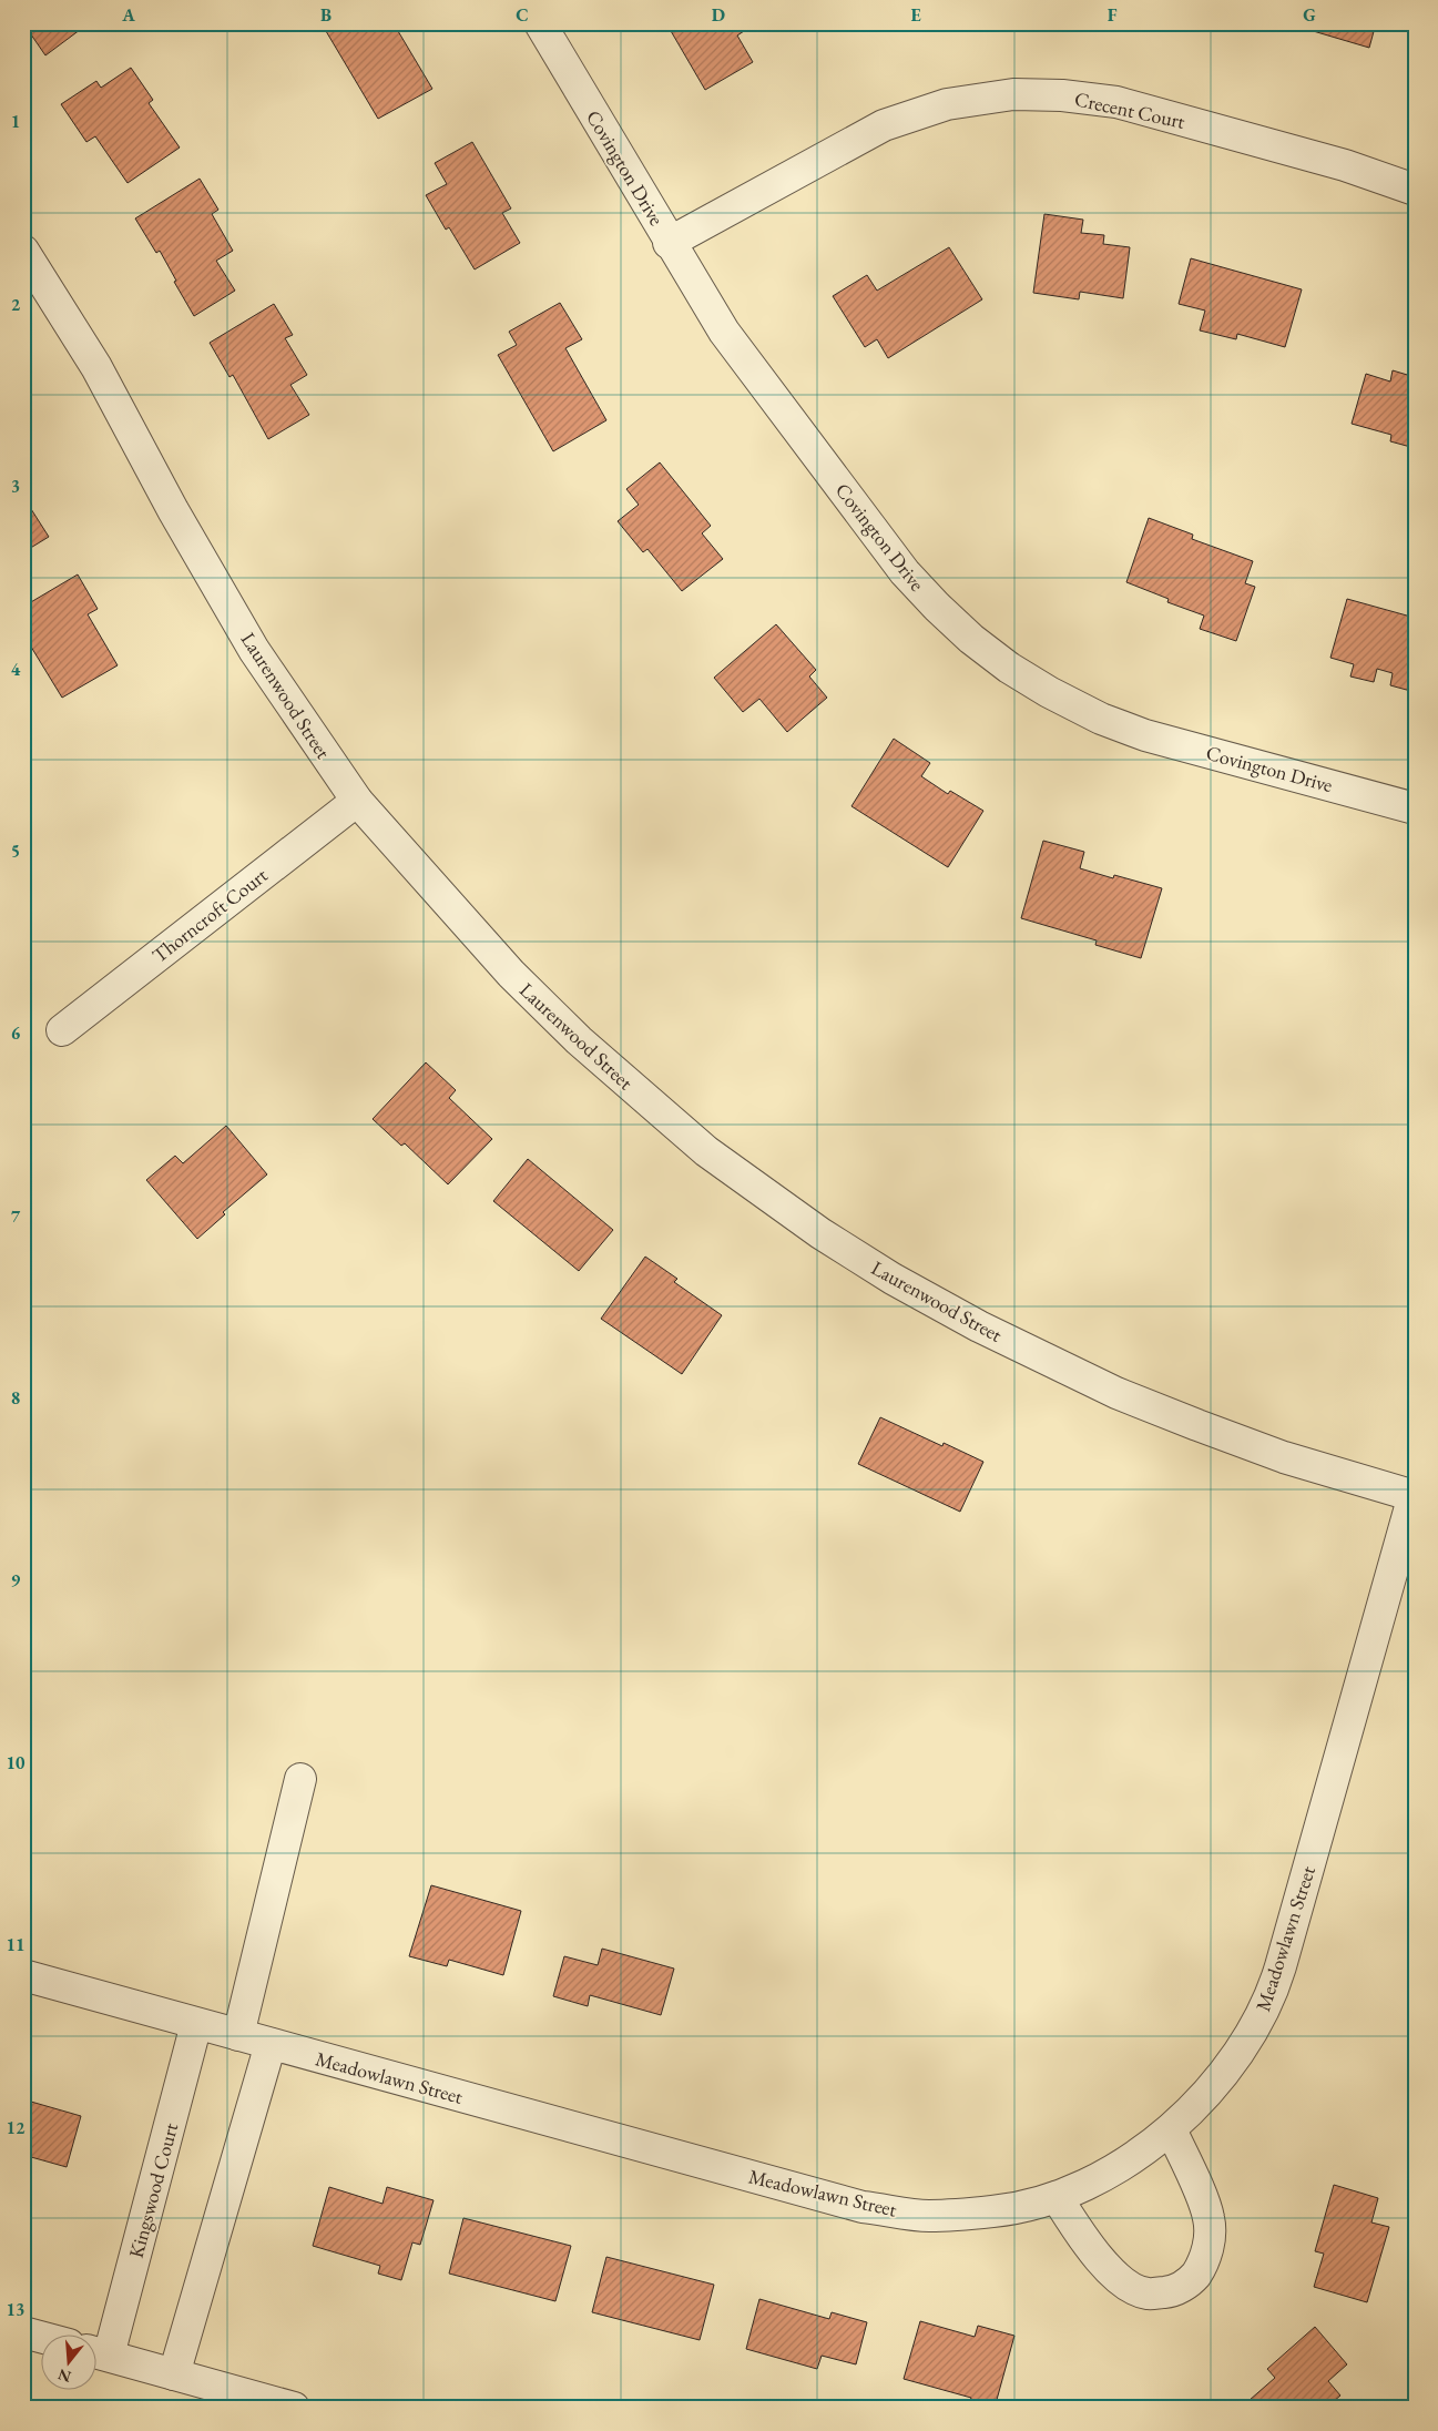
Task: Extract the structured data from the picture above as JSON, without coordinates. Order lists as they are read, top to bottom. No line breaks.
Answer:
{"streets":{"street":["Crecent Court","Covington Drive","Laurenwood Street","Thorncroft Court","Meadowlawn Street","Kingswood Court"]},"crossings":[["Crecent Court","Covington Drive"],["Laurenwood Street","Thorncroft Court"],["Laurenwood Street","Meadowlawn Street"],["Meadowlawn Street","Kingswood Court"]],"north":"bottom","grid":{"columns":["A","B","C","D","E","F","G"],"rows":["1","2","3","4","5","6","7","8","9","10","11","12","13"]}}
